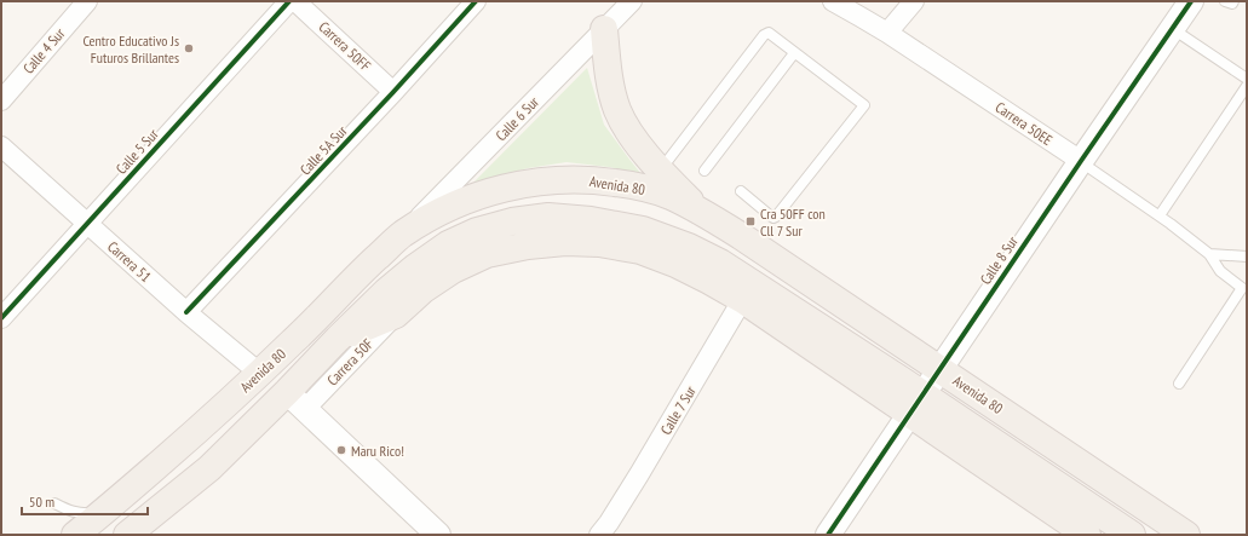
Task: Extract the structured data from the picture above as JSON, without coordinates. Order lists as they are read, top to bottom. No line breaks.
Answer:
{"streets":{"main road":["Avenida 80"],"street":["Carrera 50FF","Calle 4 Sur","Calle 6 Sur","Carrera 50EE","Calle 5A Sur","Calle 5 Sur","Calle 8 Sur","Carrera 51","Carrera 50F","Calle 7 Sur"]},"crossings":[["Carrera 50FF","Calle 5A Sur"],["Calle 6 Sur","Avenida 80"],["Carrera 50EE","Calle 8 Sur"],["Calle 5A Sur","Carrera 51"],["Calle 5 Sur","Carrera 51"],["Avenida 80","Calle 8 Sur"],["Avenida 80","Carrera 51"]],"places":{"other":["Centro Educativo Js Futuros Brillantes","Maru Rico!"],"transit":["Cra 50FF con Cll 7 Sur"]},"scale_bar":"50 m"}
